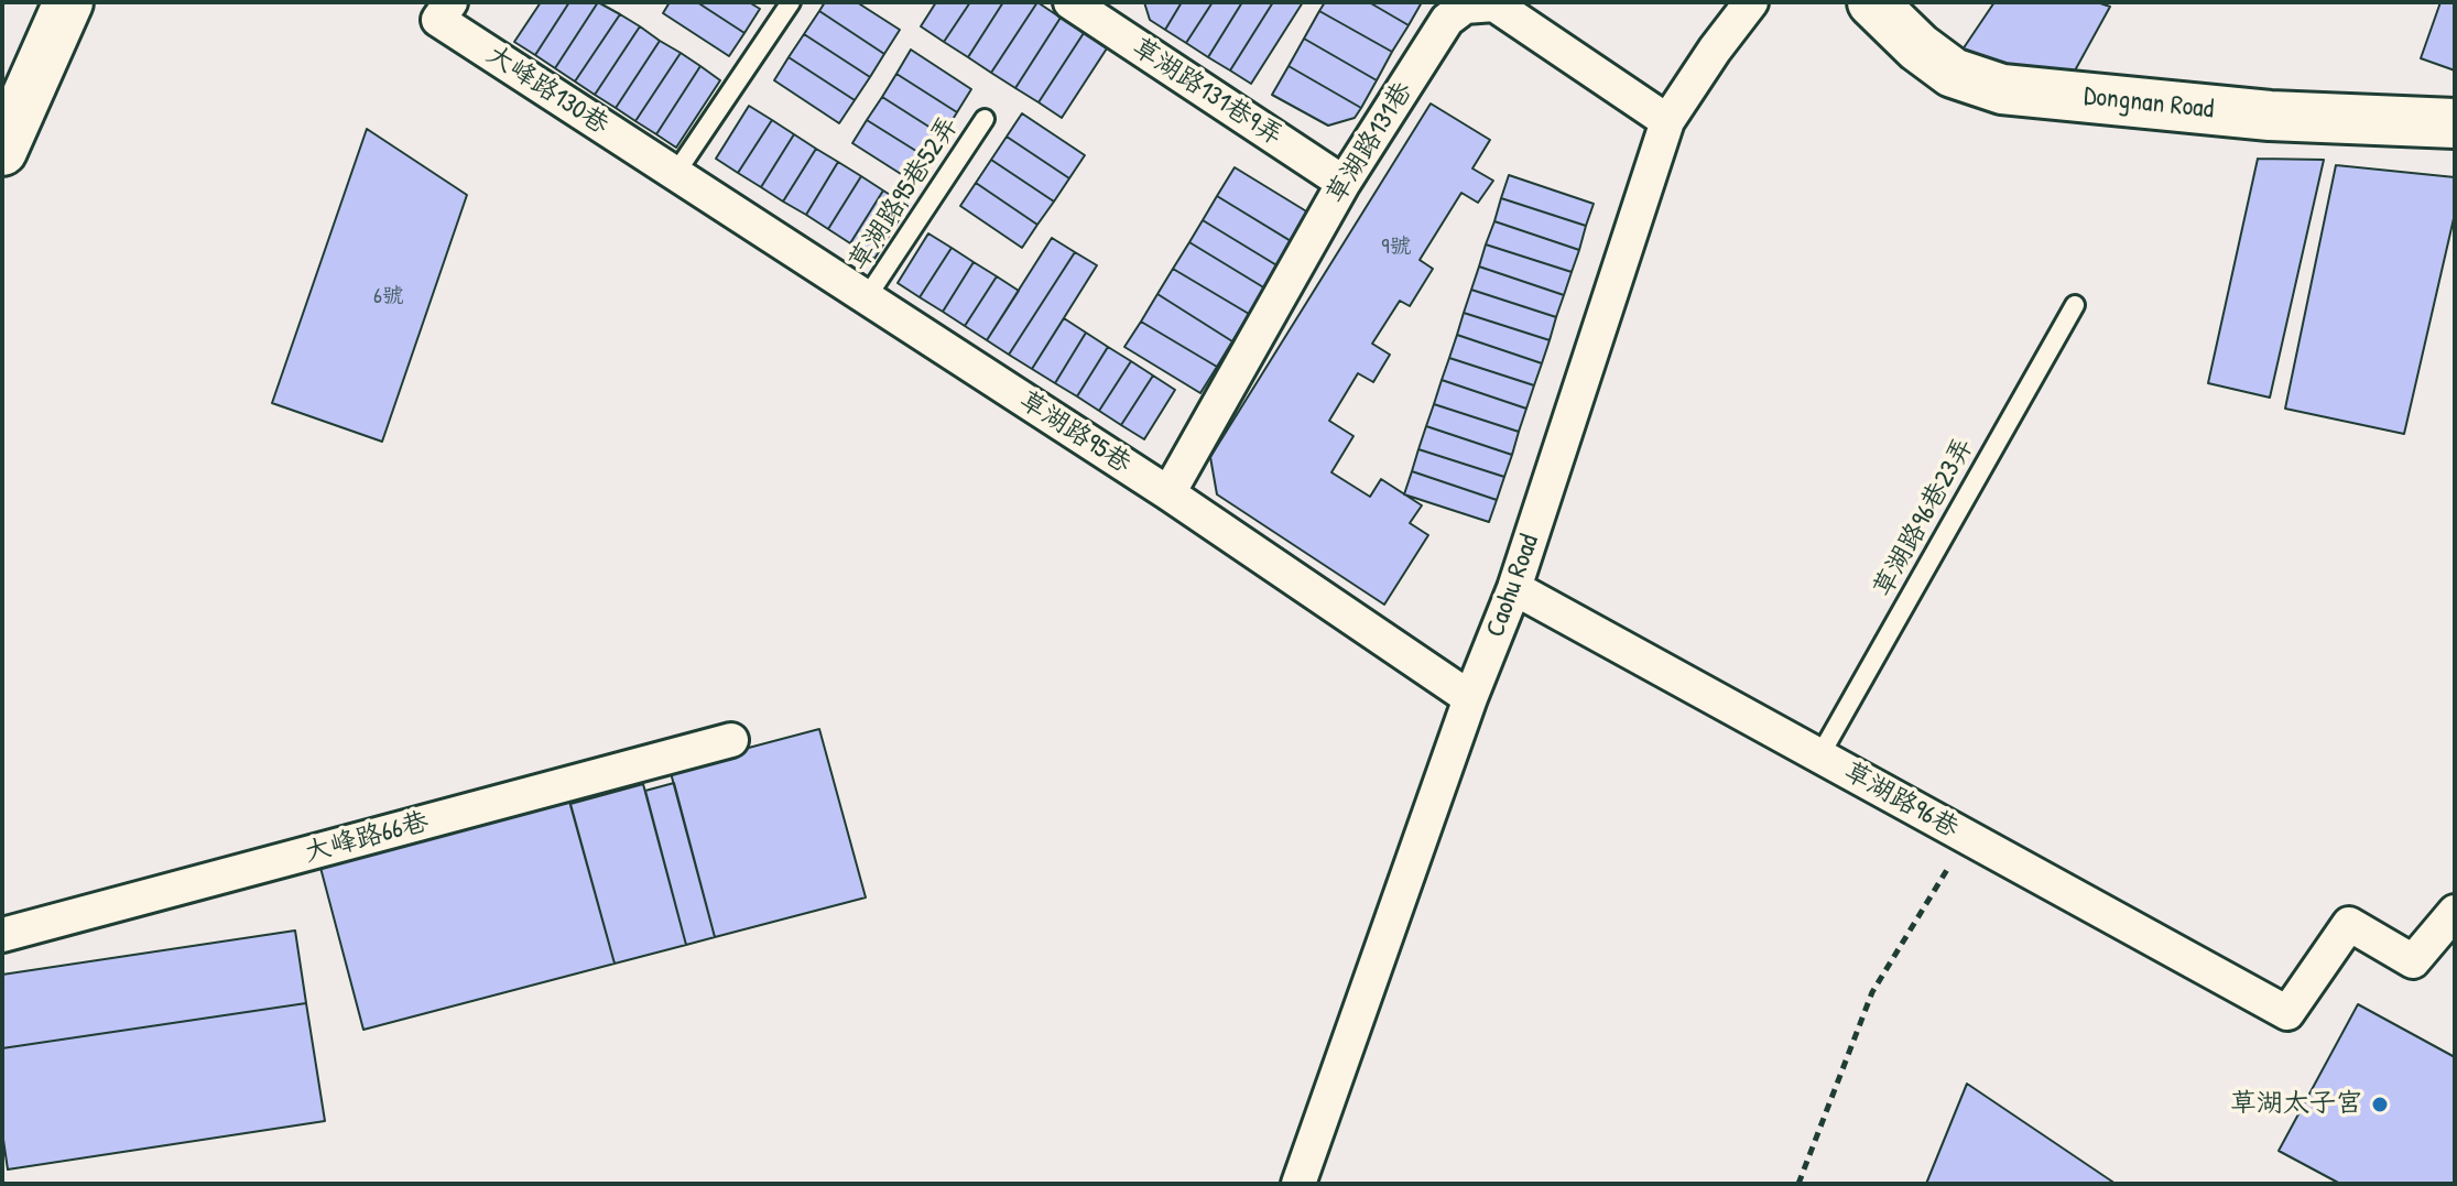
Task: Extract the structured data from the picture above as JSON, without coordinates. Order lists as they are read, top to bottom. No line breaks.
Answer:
{"streets":{"street":["大峰路130巷","草湖路131巷9弄","Dongnan Road","草湖路131巷","草湖路95巷","Caohu Road","草湖路96巷","大峰路66巷"],"lane":["草湖路95巷52弄","草湖路96巷23弄"]},"crossings":[["大峰路130巷","草湖路95巷"],["草湖路131巷9弄","草湖路131巷"],["草湖路131巷","草湖路95巷"],["草湖路131巷","Caohu Road"],["草湖路95巷52弄","草湖路95巷"],["草湖路95巷","Caohu Road"],["草湖路96巷23弄","草湖路96巷"],["Caohu Road","草湖路96巷"]],"places":["草湖太子宮"],"house_numbers":["9號","6號"]}
